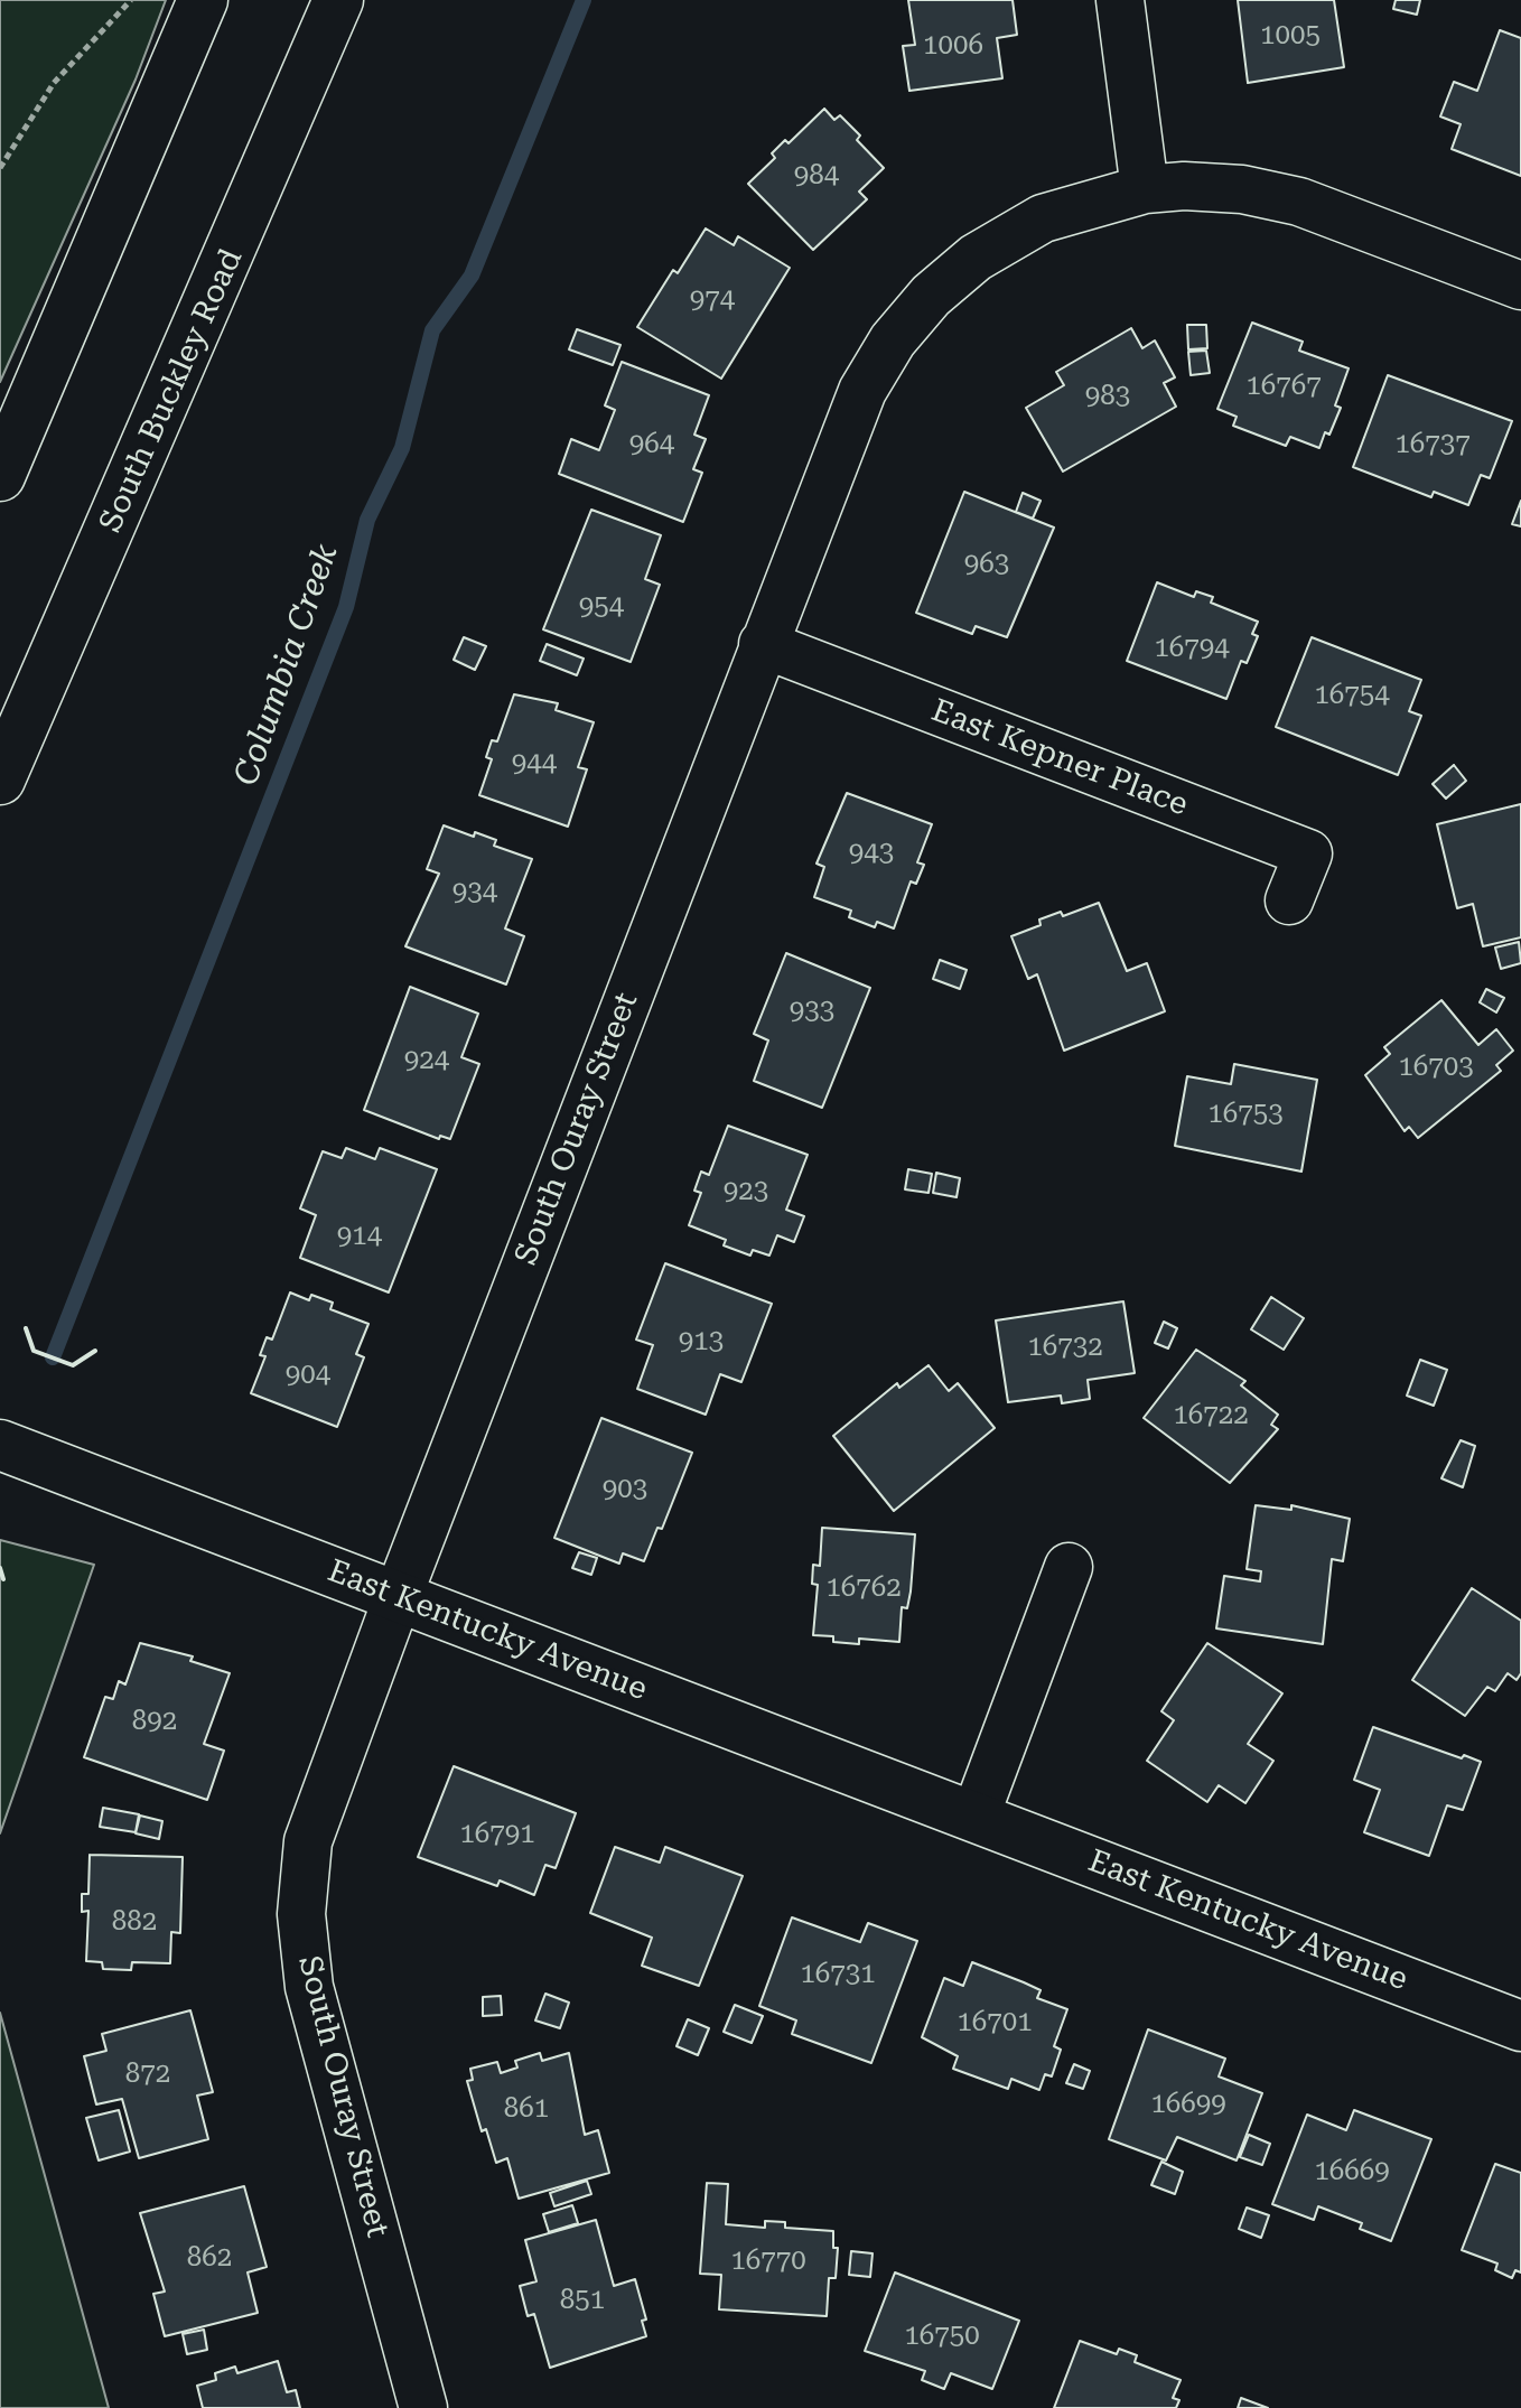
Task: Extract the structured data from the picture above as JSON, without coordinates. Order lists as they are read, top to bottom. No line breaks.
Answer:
{"streets":{"street":["South Buckley Road","East Kepner Place","South Ouray Street","East Kentucky Avenue"]},"crossings":[["East Kepner Place","South Ouray Street"],["South Ouray Street","East Kentucky Avenue"]],"water":["Columbia Creek"],"house_numbers":["1005","1006","984","974","16767","983","964","16737","963","954","16794","16754","944","943","934","933","924","16703","16753","923","914","913","16732","904","16722","903","16762","892","16791","882","16731","16701","872","16699","861","16669","862","16770","851","16750"]}
